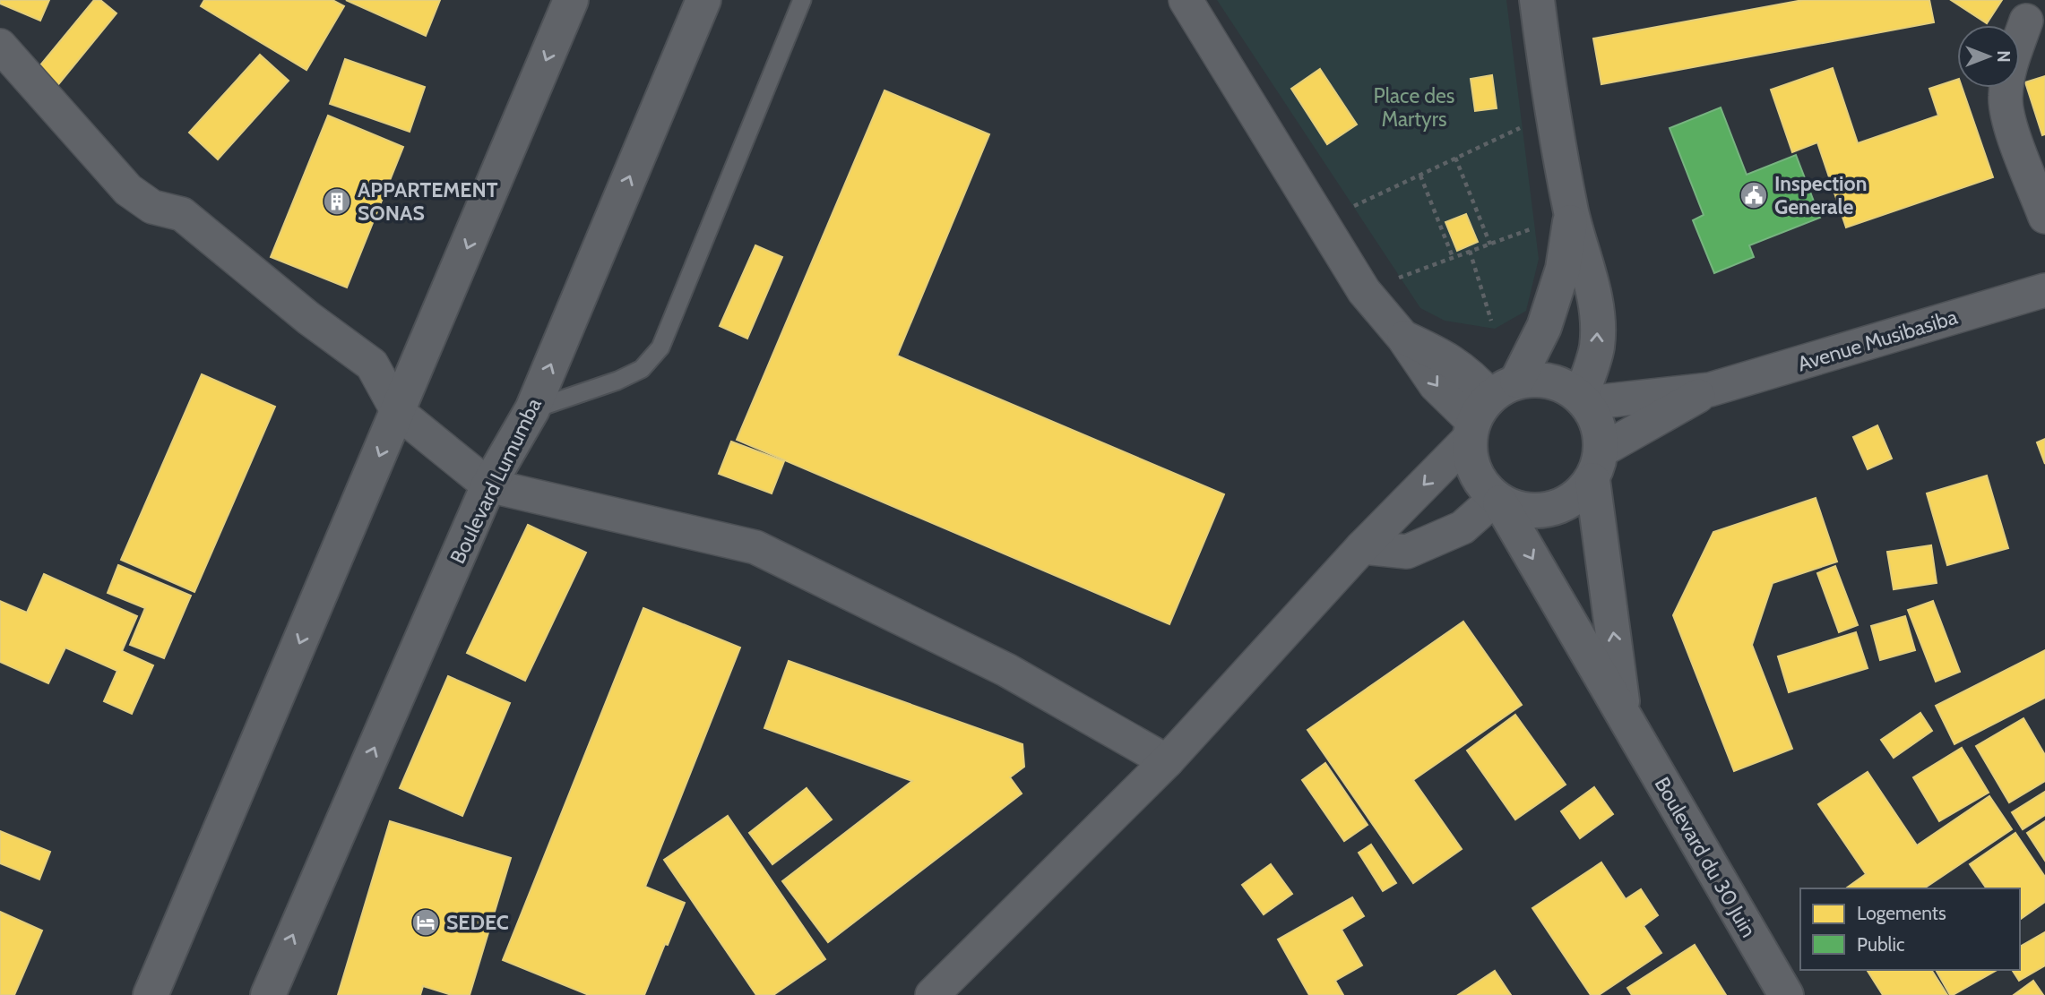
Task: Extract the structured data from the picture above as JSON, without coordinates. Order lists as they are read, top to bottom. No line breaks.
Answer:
{"streets":{"street":["Avenue Musibasiba","Boulevard Lumumba","Boulevard du 30 Juin"]},"parks":["Place des Martyrs"],"places":{"public building":["Inspection Generale"],"building":["APPARTEMENT SONAS"],"hotel":["SEDEC"]},"legend":["Logements","Public"],"north":"right"}
